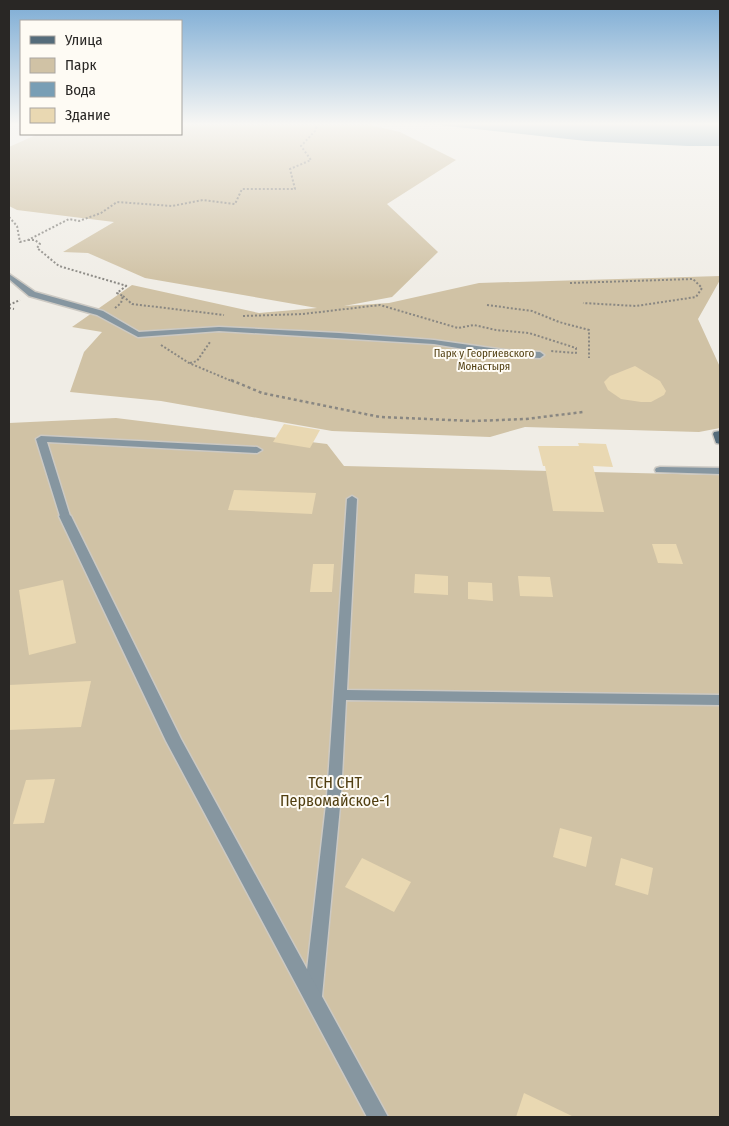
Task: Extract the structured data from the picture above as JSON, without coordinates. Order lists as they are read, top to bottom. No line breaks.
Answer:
{"parks":["Парк у Георгиевского Монастыря","ТСН СНТ Первомайское-1"],"legend":["Улица","Парк","Вода","Здание"]}
